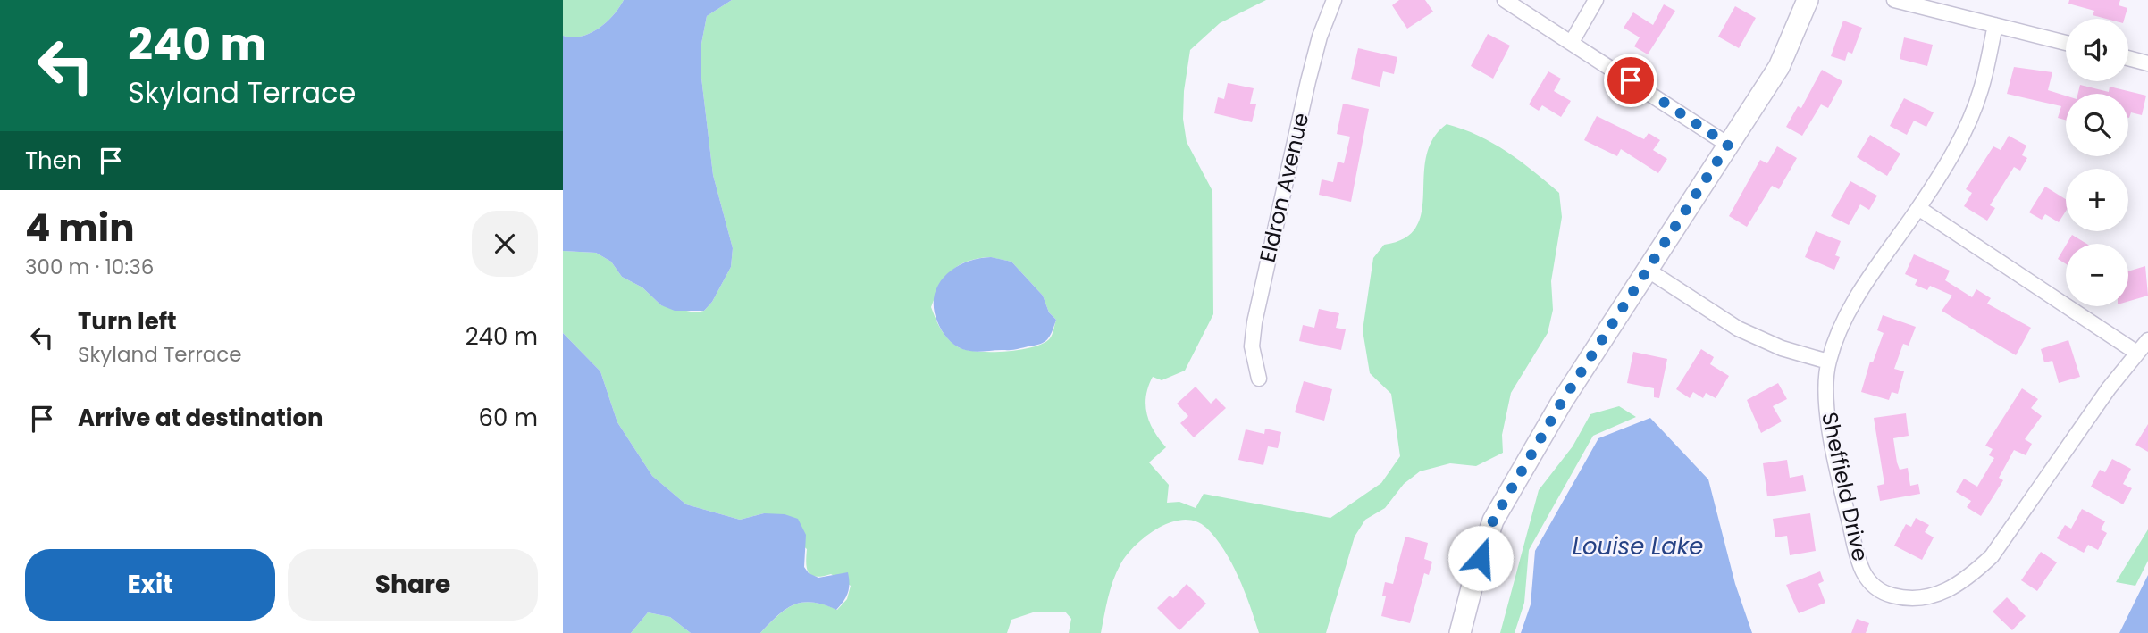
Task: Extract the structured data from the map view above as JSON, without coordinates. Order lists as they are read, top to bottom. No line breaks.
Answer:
{"streets":{"street":["Eldron Avenue","Sheffield Drive"]},"water":["Louise Lake"],"page":{"turn":["240 m","Skyland Terrace"],"map_buttons":["+","−"],"then":"Then","heading":["4 min","300 m · 10:36"],"list":[{"name":"Turn left","note":"Skyland Terrace","value":"240 m"},{"name":"Arrive at destination","value":"60 m"}],"buttons":["Exit","Share"]}}
